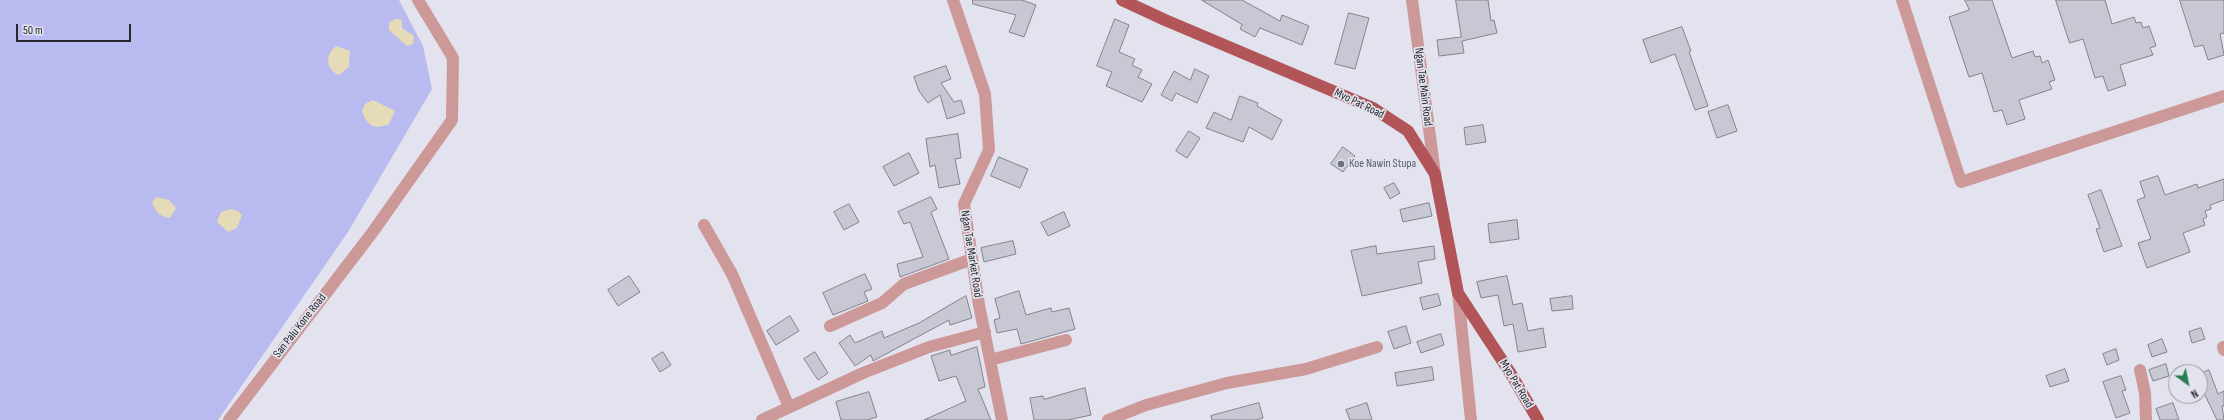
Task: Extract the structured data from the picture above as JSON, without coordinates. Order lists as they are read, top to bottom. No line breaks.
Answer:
{"streets":{"main road":["Myo Pat Road"],"street":["Ngan Tae Main Road","Ngan Tae Market Road","San Palu Kone Road"]},"crossings":[["Ngan Tae Main Road","Myo Pat Road"]],"places":["Koe Nawin Stupa"],"scale_bar":"50 m","north":"bottom right"}
